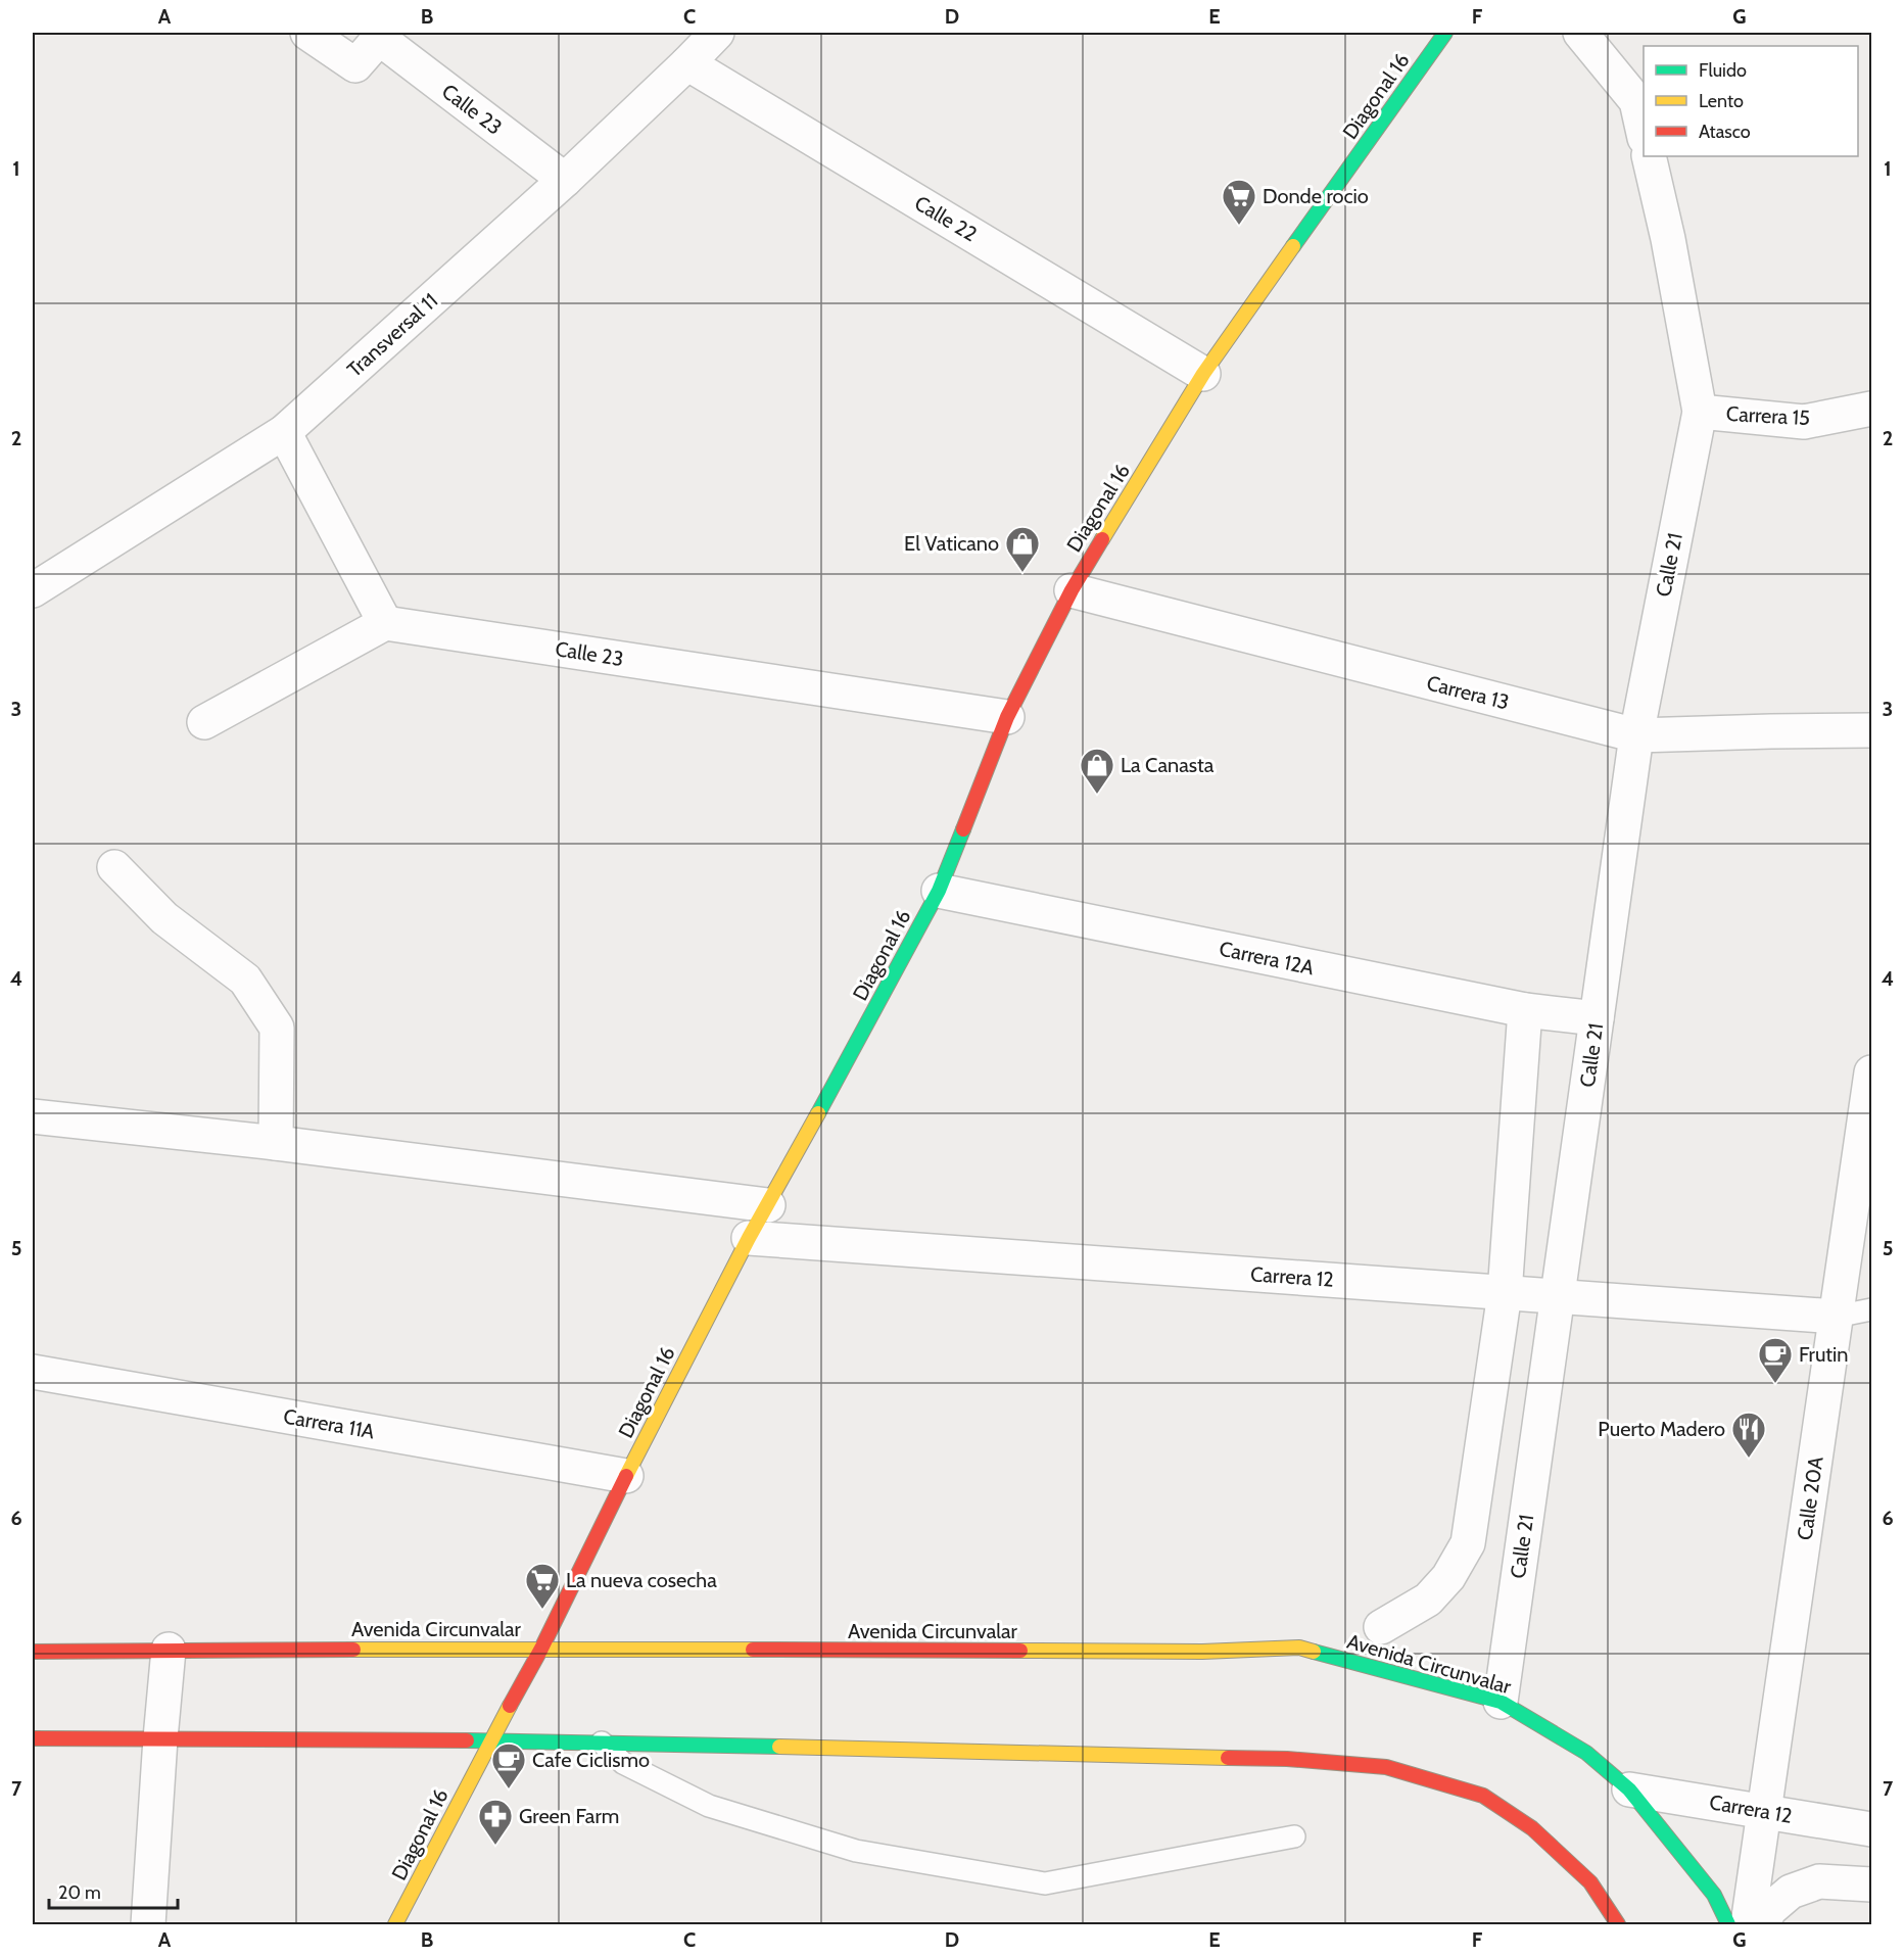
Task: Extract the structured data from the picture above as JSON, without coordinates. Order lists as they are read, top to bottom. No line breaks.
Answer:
{"streets":{"main road":["Diagonal 16","Avenida Circunvalar"],"street":["Calle 23","Calle 22","Transversal 11","Carrera 15","Calle 21","Carrera 13","Carrera 12A","Carrera 12","Carrera 11A","Calle 20A"]},"crossings":[["Diagonal 16","Calle 23"],["Diagonal 16","Calle 22"],["Diagonal 16","Carrera 13"],["Diagonal 16","Carrera 12A"],["Diagonal 16","Carrera 12"],["Diagonal 16","Carrera 11A"],["Diagonal 16","Avenida Circunvalar"],["Calle 23","Transversal 11"],["Calle 22","Transversal 11"],["Carrera 15","Calle 21"],["Calle 21","Carrera 13"],["Calle 21","Carrera 12A"],["Calle 21","Carrera 12"],["Calle 21","Avenida Circunvalar"],["Carrera 12","Calle 20A"],["Carrera 12","Avenida Circunvalar"]],"places":{"supermarket":["Donde rocio","La nueva cosecha"],"shop":["El Vaticano","La Canasta"],"cafe":["Frutin","Cafe Ciclismo"],"restaurant":["Puerto Madero"],"pharmacy":["Green Farm"]},"legend":["Fluido","Lento","Atasco"],"scale_bar":"20 m","grid":{"columns":["A","B","C","D","E","F","G"],"rows":["1","2","3","4","5","6","7"]}}
